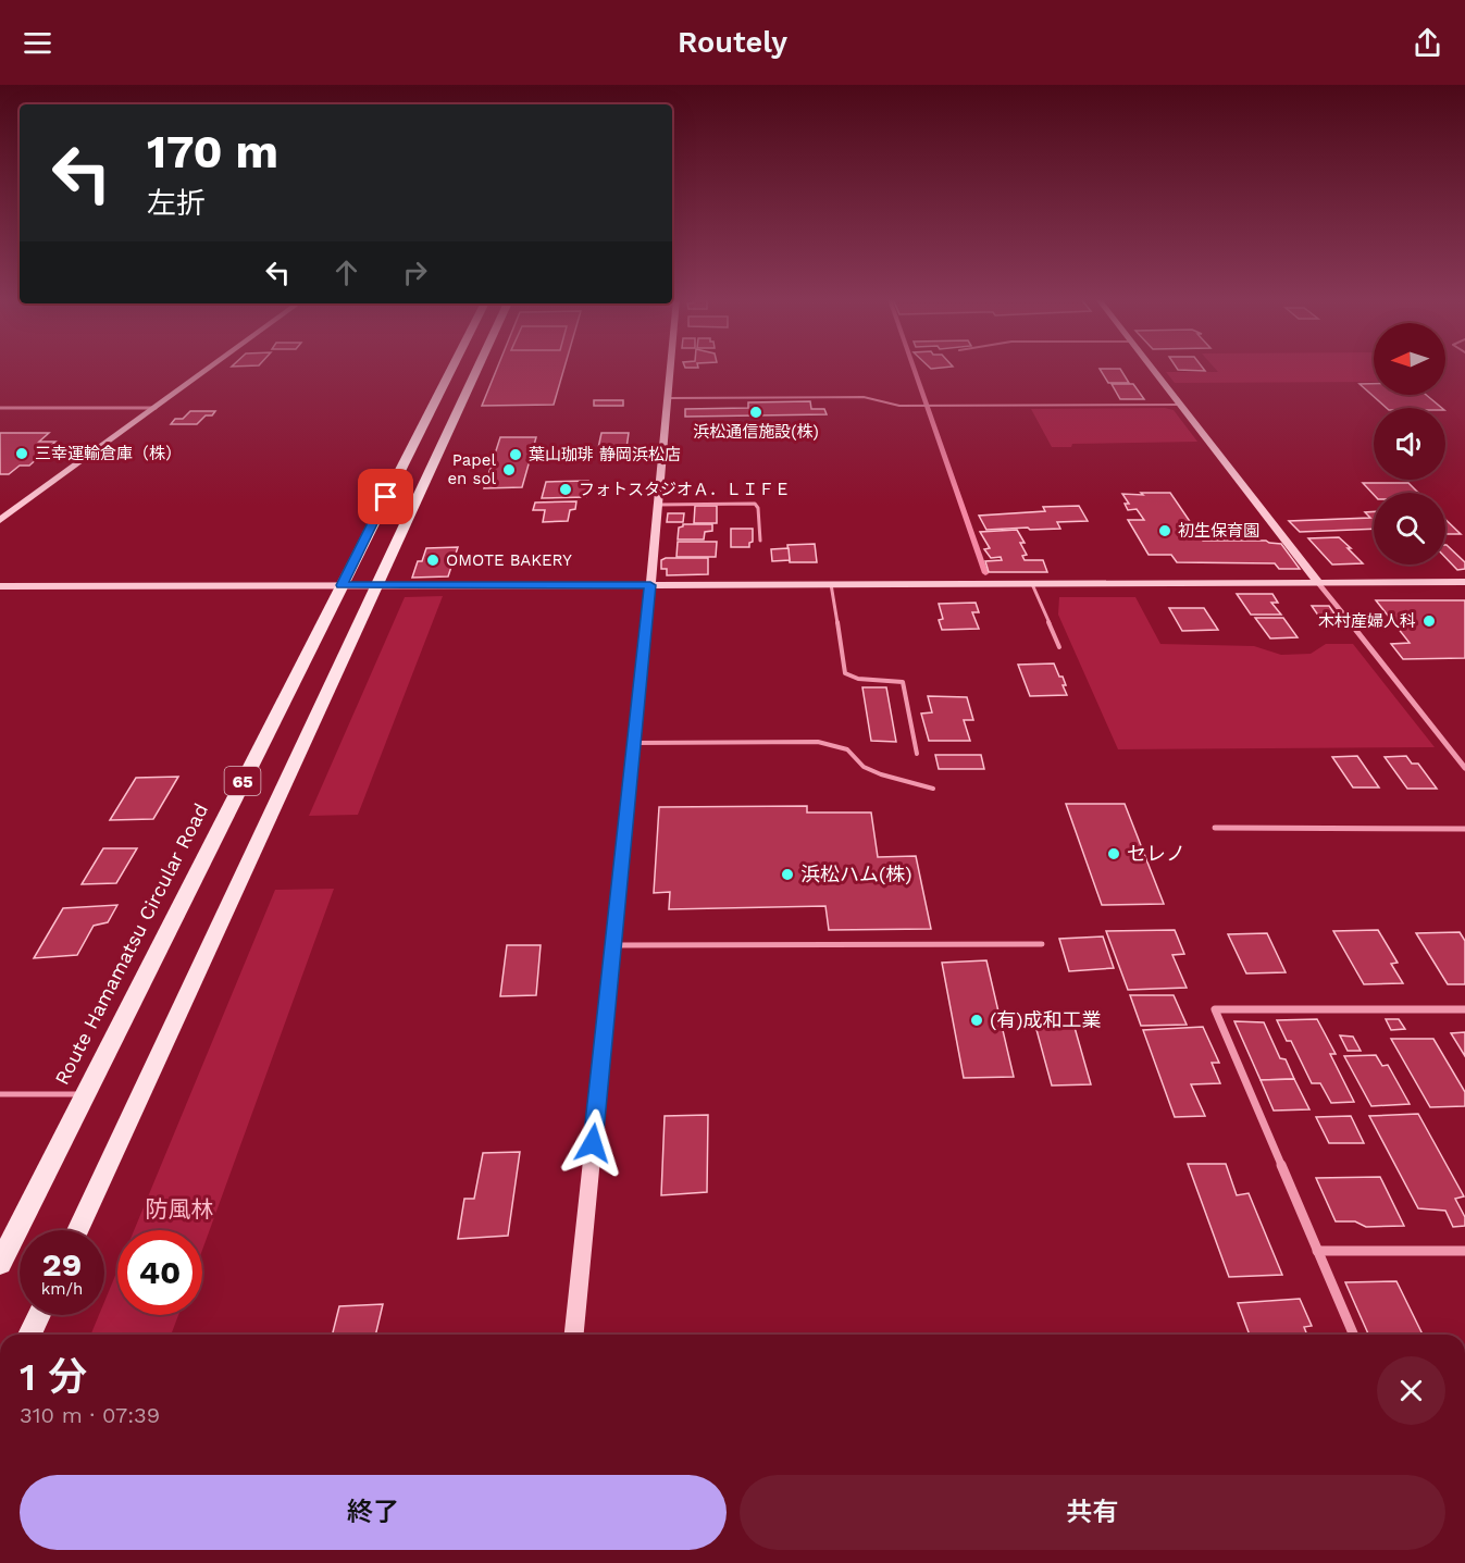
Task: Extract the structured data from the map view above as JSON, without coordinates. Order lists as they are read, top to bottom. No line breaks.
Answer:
{"streets":{"main road":["65","Route Hamamatsu Circular Road"]},"parks":["防風林"],"places":["浜松通信施設(株)","三幸運輸倉庫（株）","葉山珈琲 静岡浜松店","Papel en sol","フォトスタジオＡ．ＬＩＦＥ","初生保育園","OMOTE BAKERY","木村産婦人科","セレノ","浜松ハム(株)","(有)成和工業"],"north":"left","page":{"header":"Routely","turn":["170 m","左折"],"speed":"29 km/h","limit":"40","heading":["1 分","310 m · 07:39"],"buttons":["終了","共有"]}}
